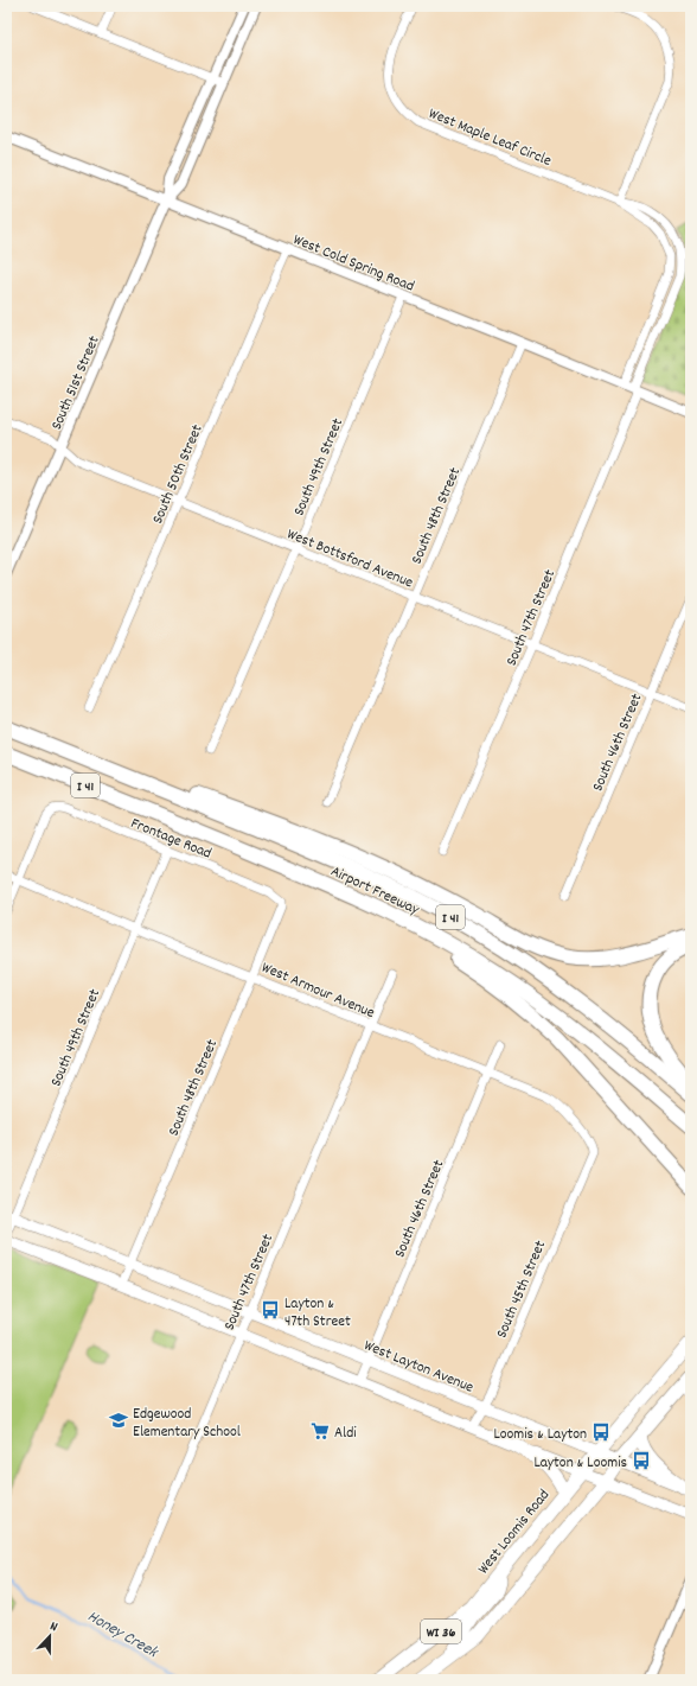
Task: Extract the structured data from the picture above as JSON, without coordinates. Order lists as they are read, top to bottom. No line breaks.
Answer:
{"streets":{"highway":["I 41","Airport Freeway"],"main road":["West Layton Avenue","West Loomis Road","WI 36"],"street":["West Maple Leaf Circle","West Cold Spring Road","South 51st Street","South 49th Street","South 50th Street","South 48th Street","West Bottsford Avenue","South 47th Street","South 46th Street","Frontage Road","West Armour Avenue","South 45th Street"]},"crossings":[["West Maple Leaf Circle","West Cold Spring Road"],["West Maple Leaf Circle","South 47th Street"],["West Cold Spring Road","South 51st Street"],["West Cold Spring Road","South 49th Street"],["West Cold Spring Road","South 50th Street"],["West Cold Spring Road","South 48th Street"],["West Cold Spring Road","South 47th Street"],["South 51st Street","West Bottsford Avenue"],["South 49th Street","West Bottsford Avenue"],["South 49th Street","Frontage Road"],["South 49th Street","West Armour Avenue"],["South 49th Street","West Layton Avenue"],["South 50th Street","West Bottsford Avenue"],["South 48th Street","West Bottsford Avenue"],["South 48th Street","Frontage Road"],["South 48th Street","West Armour Avenue"],["South 48th Street","West Layton Avenue"],["West Bottsford Avenue","South 47th Street"],["West Bottsford Avenue","South 46th Street"],["South 47th Street","West Armour Avenue"],["South 47th Street","West Layton Avenue"],["South 46th Street","West Armour Avenue"],["South 46th Street","West Layton Avenue"],["Frontage Road","West Armour Avenue"],["West Armour Avenue","South 45th Street"],["South 45th Street","West Layton Avenue"],["West Layton Avenue","West Loomis Road"],["West Layton Avenue","WI 36"]],"water":["Honey Creek"],"places":{"bus stop":["Layton & 47th Street","Loomis & Layton","Layton & Loomis"],"school or university":["Edgewood Elementary School"],"supermarket":["Aldi"]},"north":"top"}
